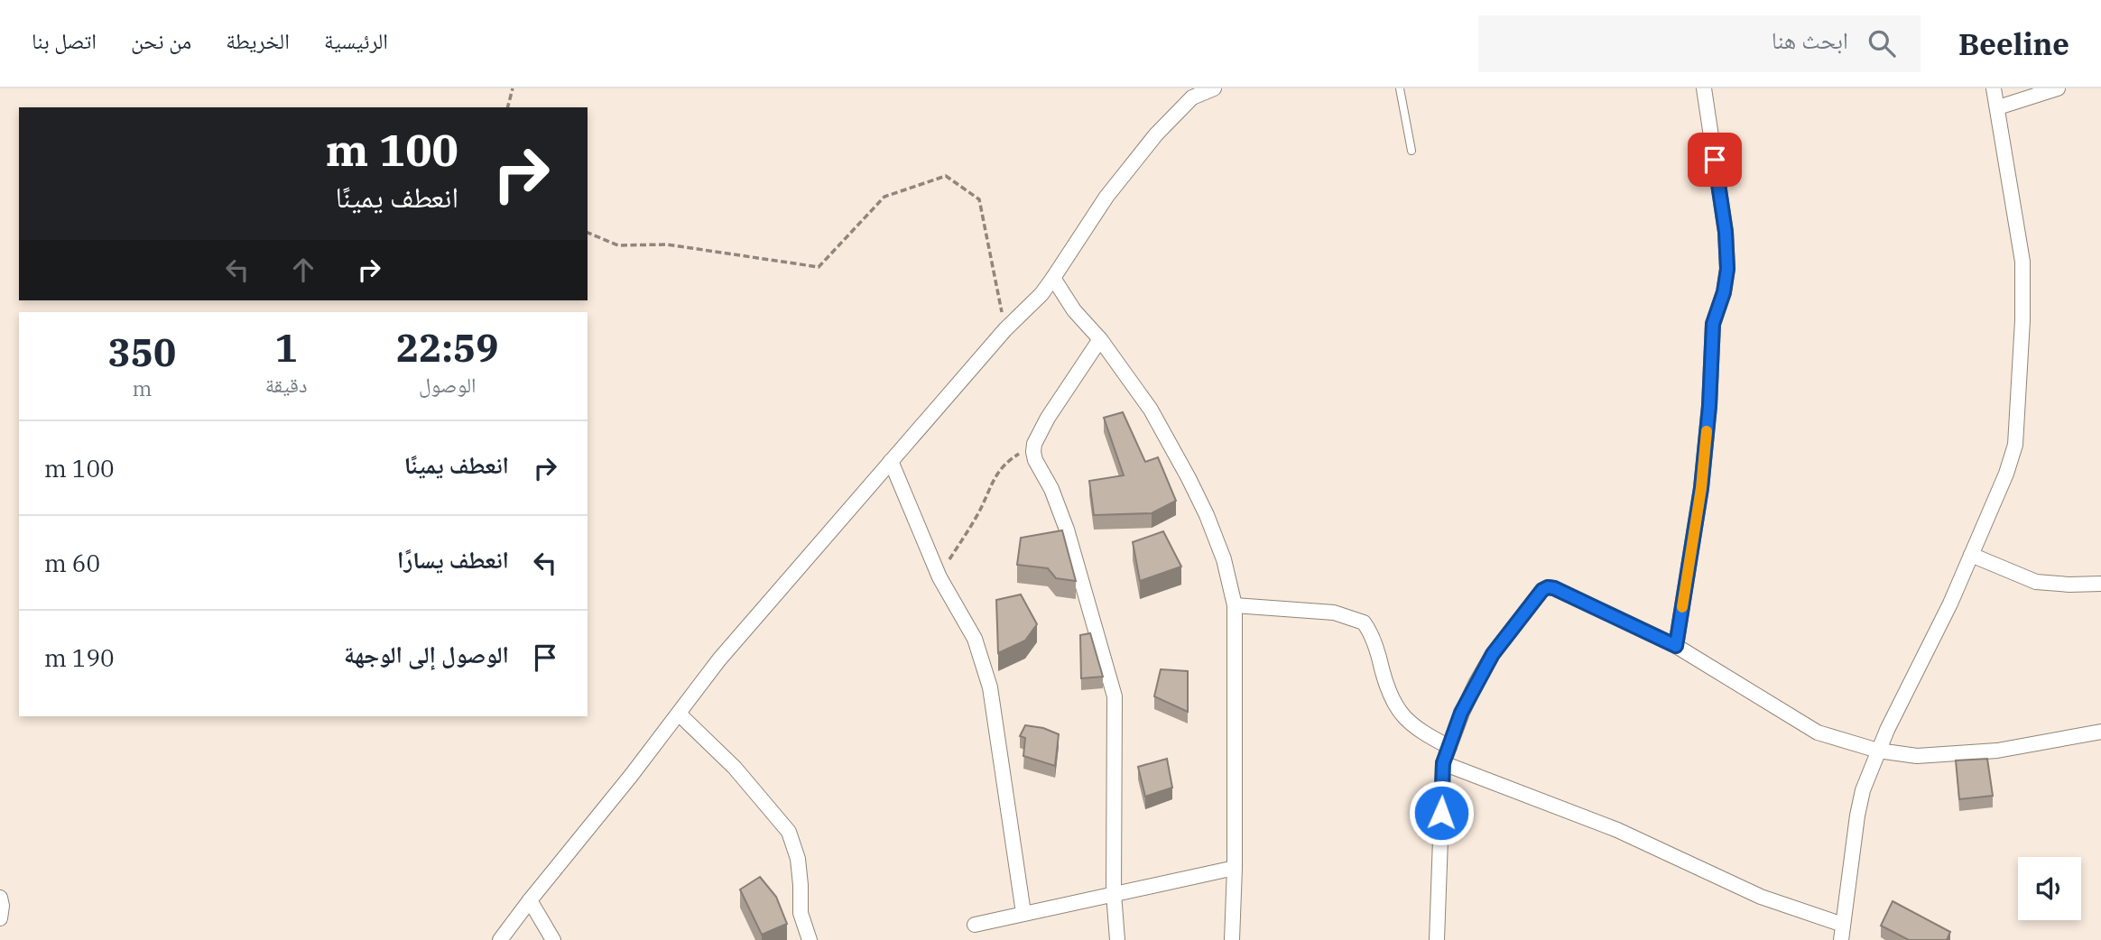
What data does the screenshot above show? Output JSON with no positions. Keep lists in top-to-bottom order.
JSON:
{
  "page": {
    "header": "Beeline",
    "search": "ابحث هنا",
    "nav": [
      "الرئيسية",
      "الخريطة",
      "من نحن",
      "اتصل بنا"
    ],
    "turn": ["100 m", "انعطف يمينًا"],
    "eta": [
      "22:59",
      "الوصول",
      "1",
      "دقيقة",
      "350",
      "m"
    ],
    "list": [
      {
        "name": "انعطف يمينًا",
        "value": "100 m"
      },
      {
        "name": "انعطف يسارًا",
        "value": "60 m"
      },
      {
        "name": "الوصول إلى الوجهة",
        "value": "190 m"
      }
    ]
  }
}
